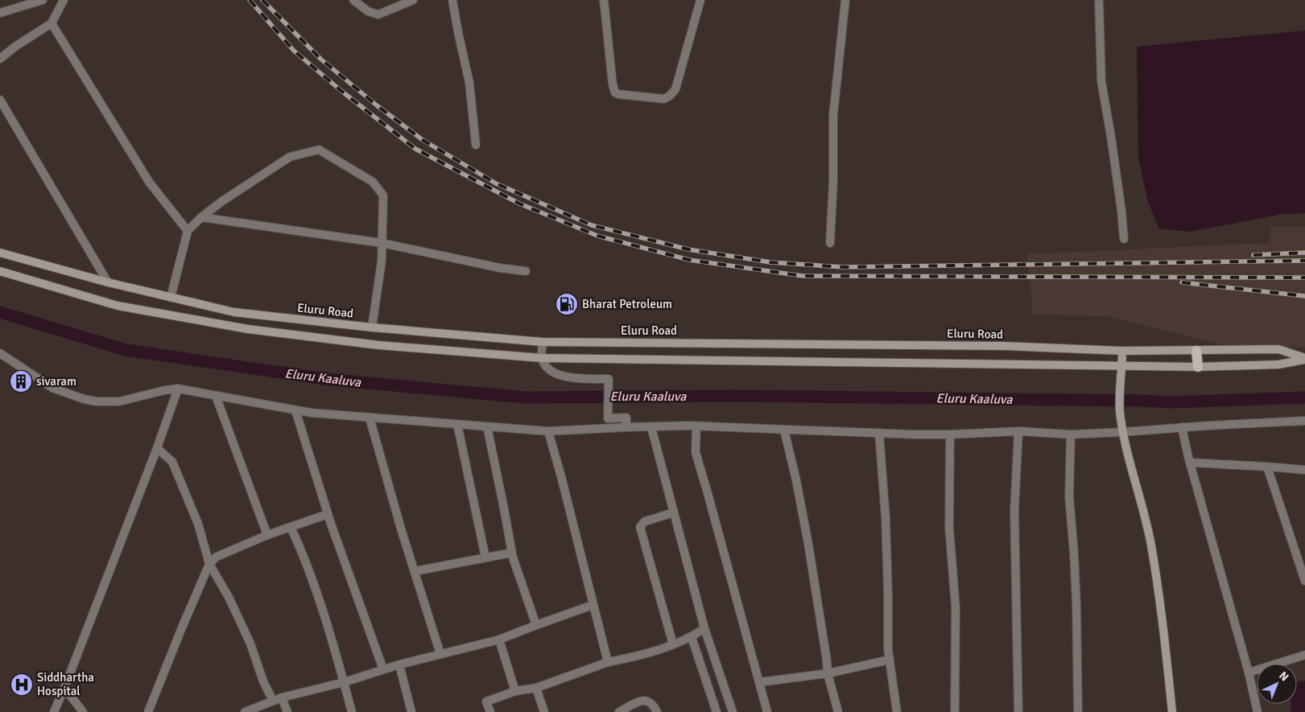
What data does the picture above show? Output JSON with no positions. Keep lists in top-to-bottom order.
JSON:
{
  "streets": {
    "main road": ["Eluru Road"]
  },
  "water": ["Eluru Kaaluva"],
  "places": {
    "fuel station": ["Bharat Petroleum"],
    "building": ["sivaram"],
    "hospital": ["Siddhartha Hospital"]
  },
  "north": "top right"
}
